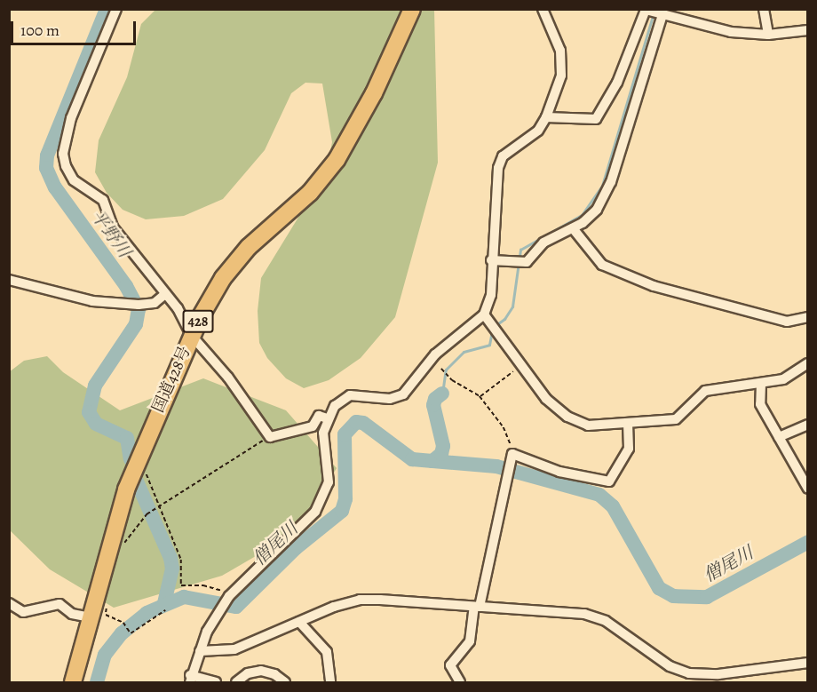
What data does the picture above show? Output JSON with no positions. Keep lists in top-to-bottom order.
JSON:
{
  "streets": {
    "highway": ["428", "国道428号"]
  },
  "water": ["平野川", "僧尾川"],
  "scale_bar": "100 m"
}
